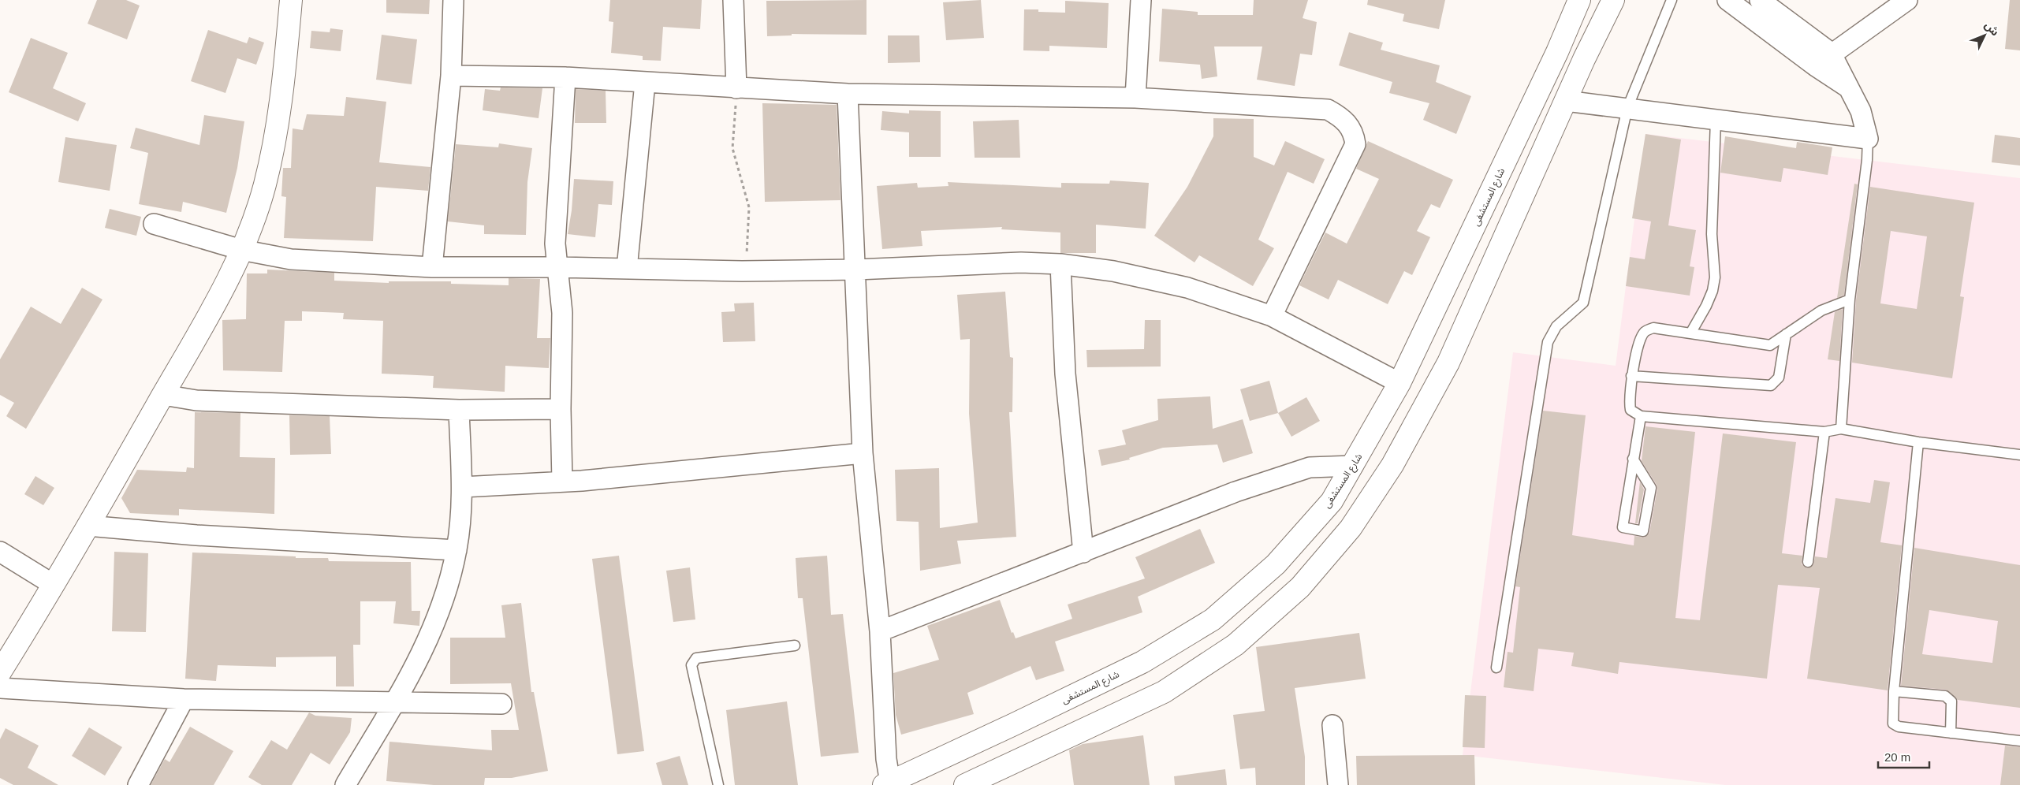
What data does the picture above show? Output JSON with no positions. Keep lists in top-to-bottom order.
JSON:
{
  "streets": {
    "main road": ["شارع المستشفى"]
  },
  "scale_bar": "20 m",
  "north": "top right"
}
